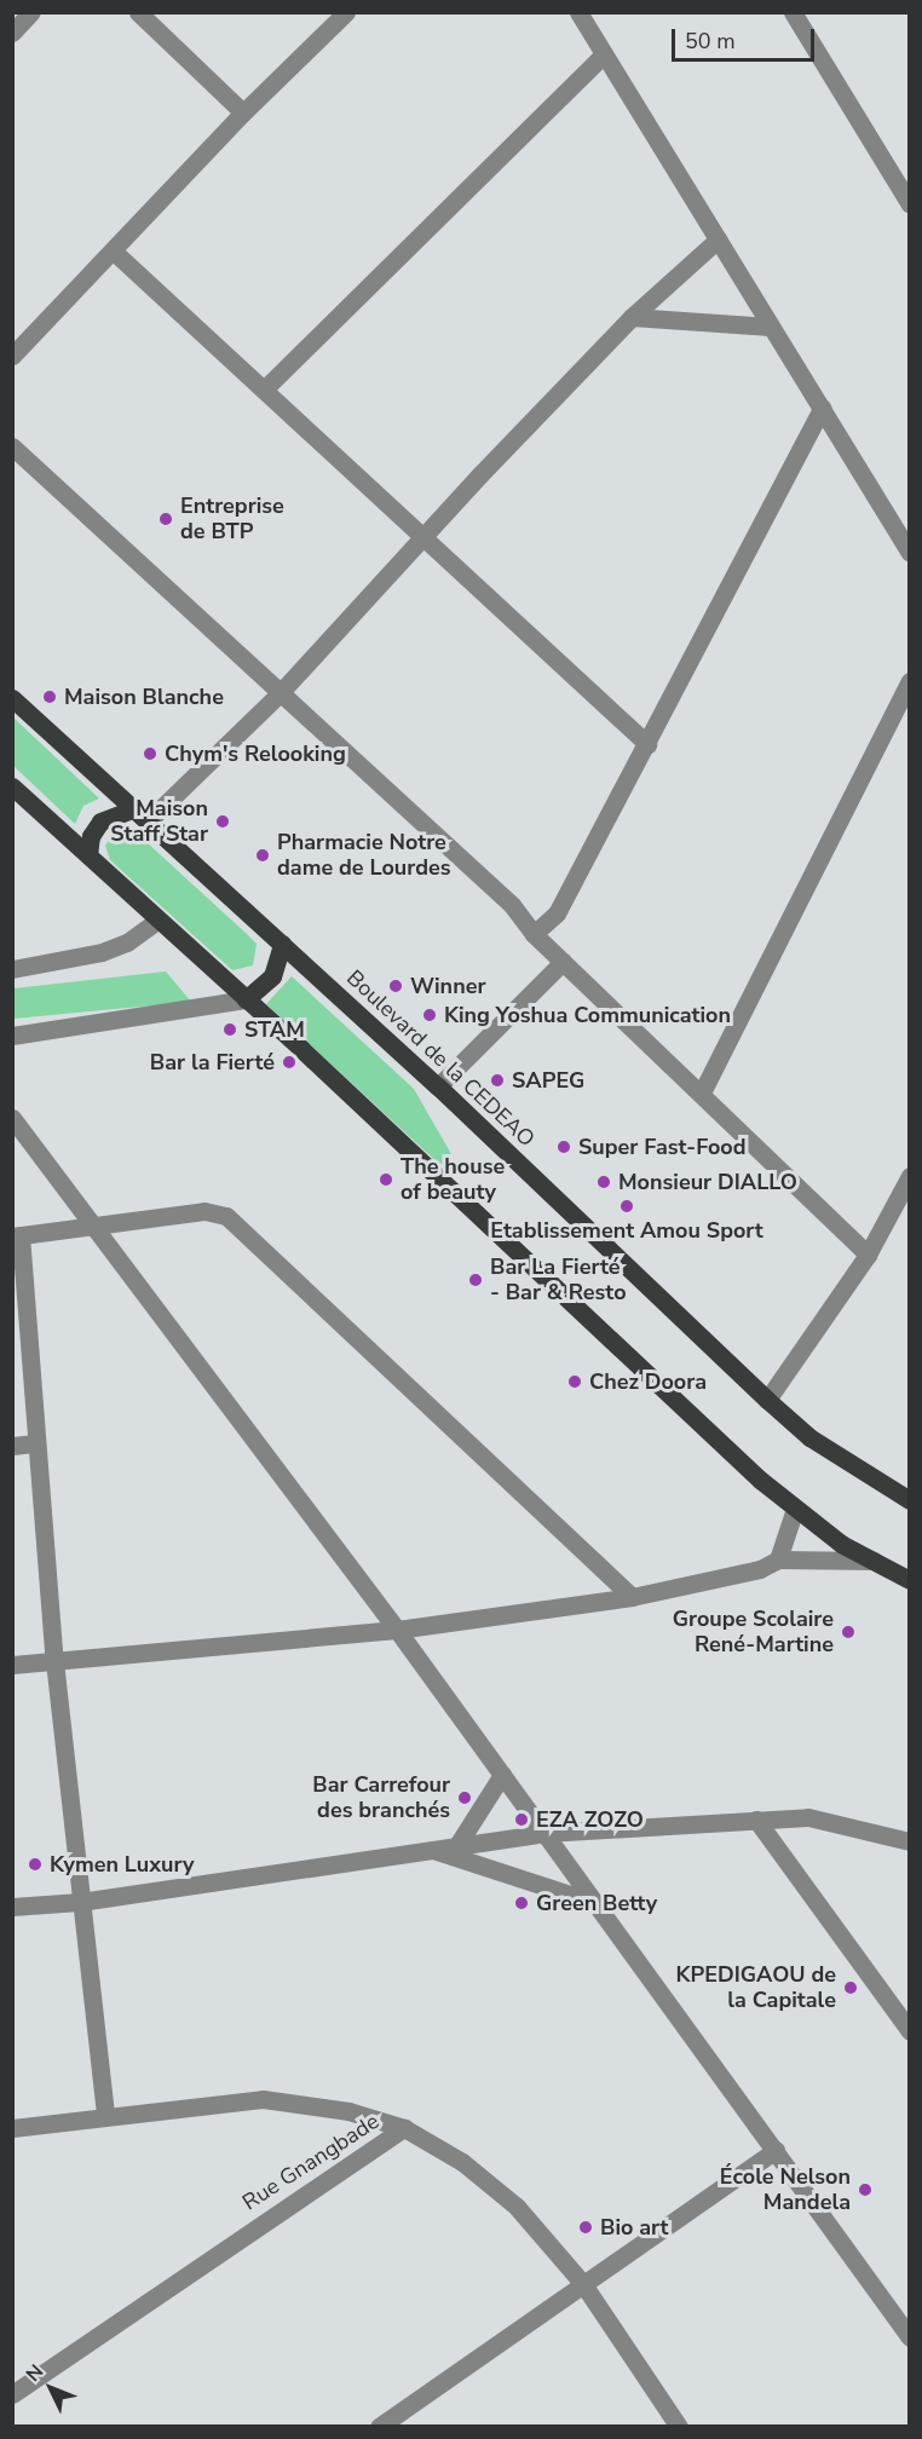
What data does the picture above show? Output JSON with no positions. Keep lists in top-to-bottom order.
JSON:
{
  "streets": {
    "main road": ["Boulevard de la CEDEAO"],
    "street": ["Rue Gnangbade"]
  },
  "places": [
    "Entreprise de BTP",
    "Maison Blanche",
    "Chym's Relooking",
    "Maison Staff Star",
    "Pharmacie Notre dame de Lourdes",
    "Winner",
    "King Yoshua Communication",
    "STAM",
    "Bar la Fierté",
    "SAPEG",
    "Super Fast-Food",
    "The house of beauty",
    "Monsieur DIALLO",
    "Etablissement Amou Sport",
    "Bar La Fierté - Bar & Resto",
    "Chez Doora",
    "Groupe Scolaire René-Martine",
    "Bar Carrefour des branchés",
    "EZA ZOZO",
    "Kymen Luxury",
    "Green Betty",
    "KPEDIGAOU de la Capitale",
    "École Nelson Mandela",
    "Bio art"
  ],
  "scale_bar": "50 m",
  "north": "top left"
}
